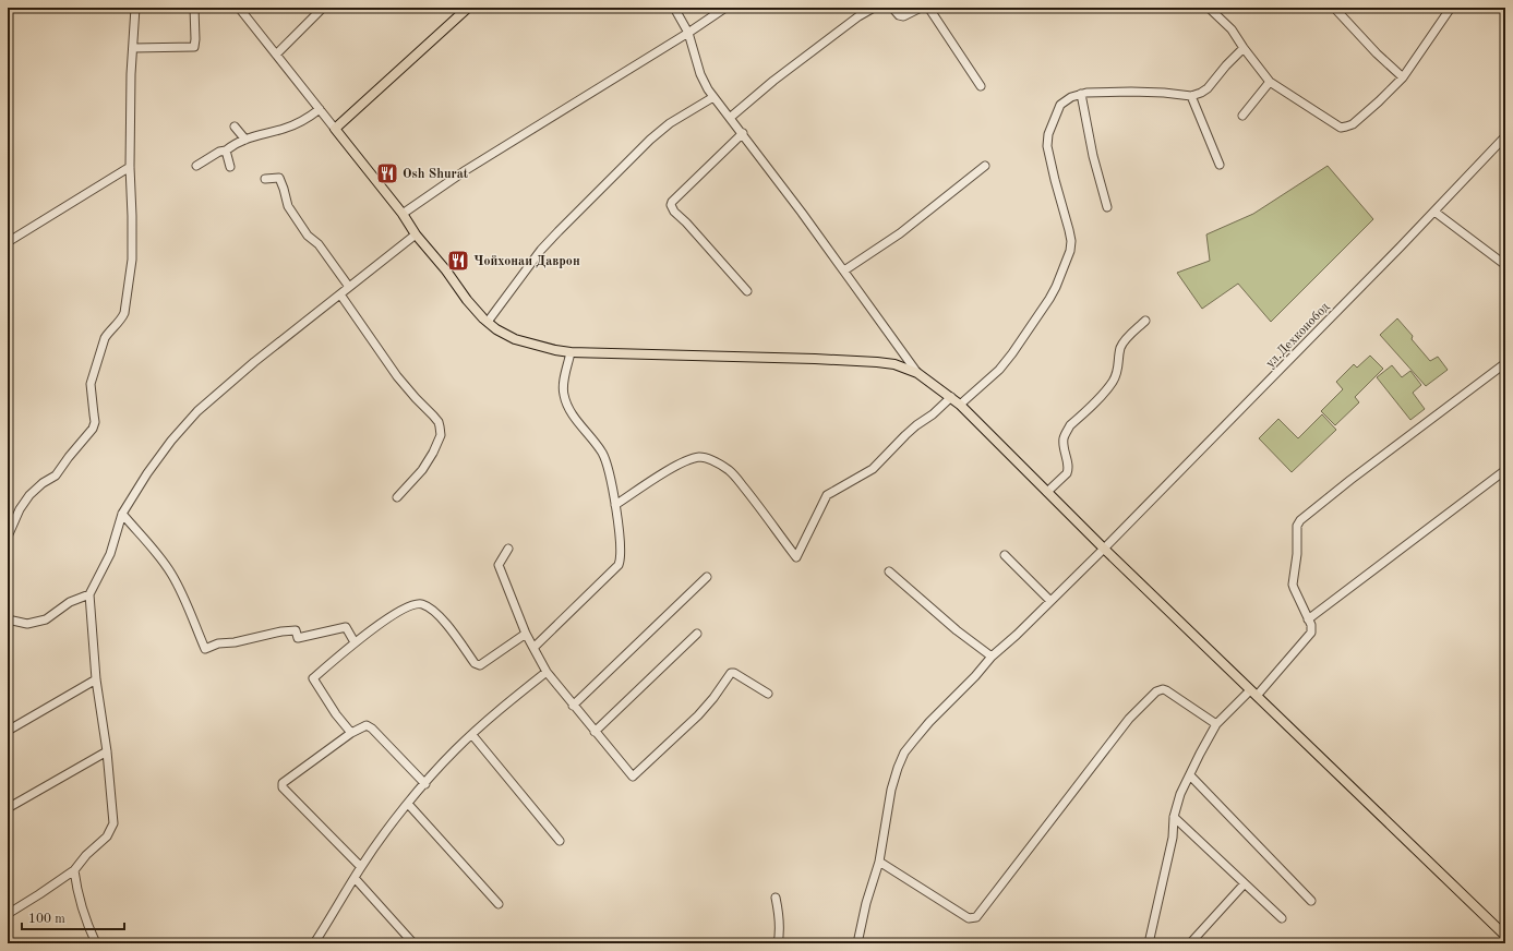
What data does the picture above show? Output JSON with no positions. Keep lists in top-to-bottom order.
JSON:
{
  "streets": {
    "street": ["ул.Дехконобод"]
  },
  "places": {
    "restaurant": ["Osh Shurat", "Чойхонаи Даврон"]
  },
  "scale_bar": "100 m"
}
